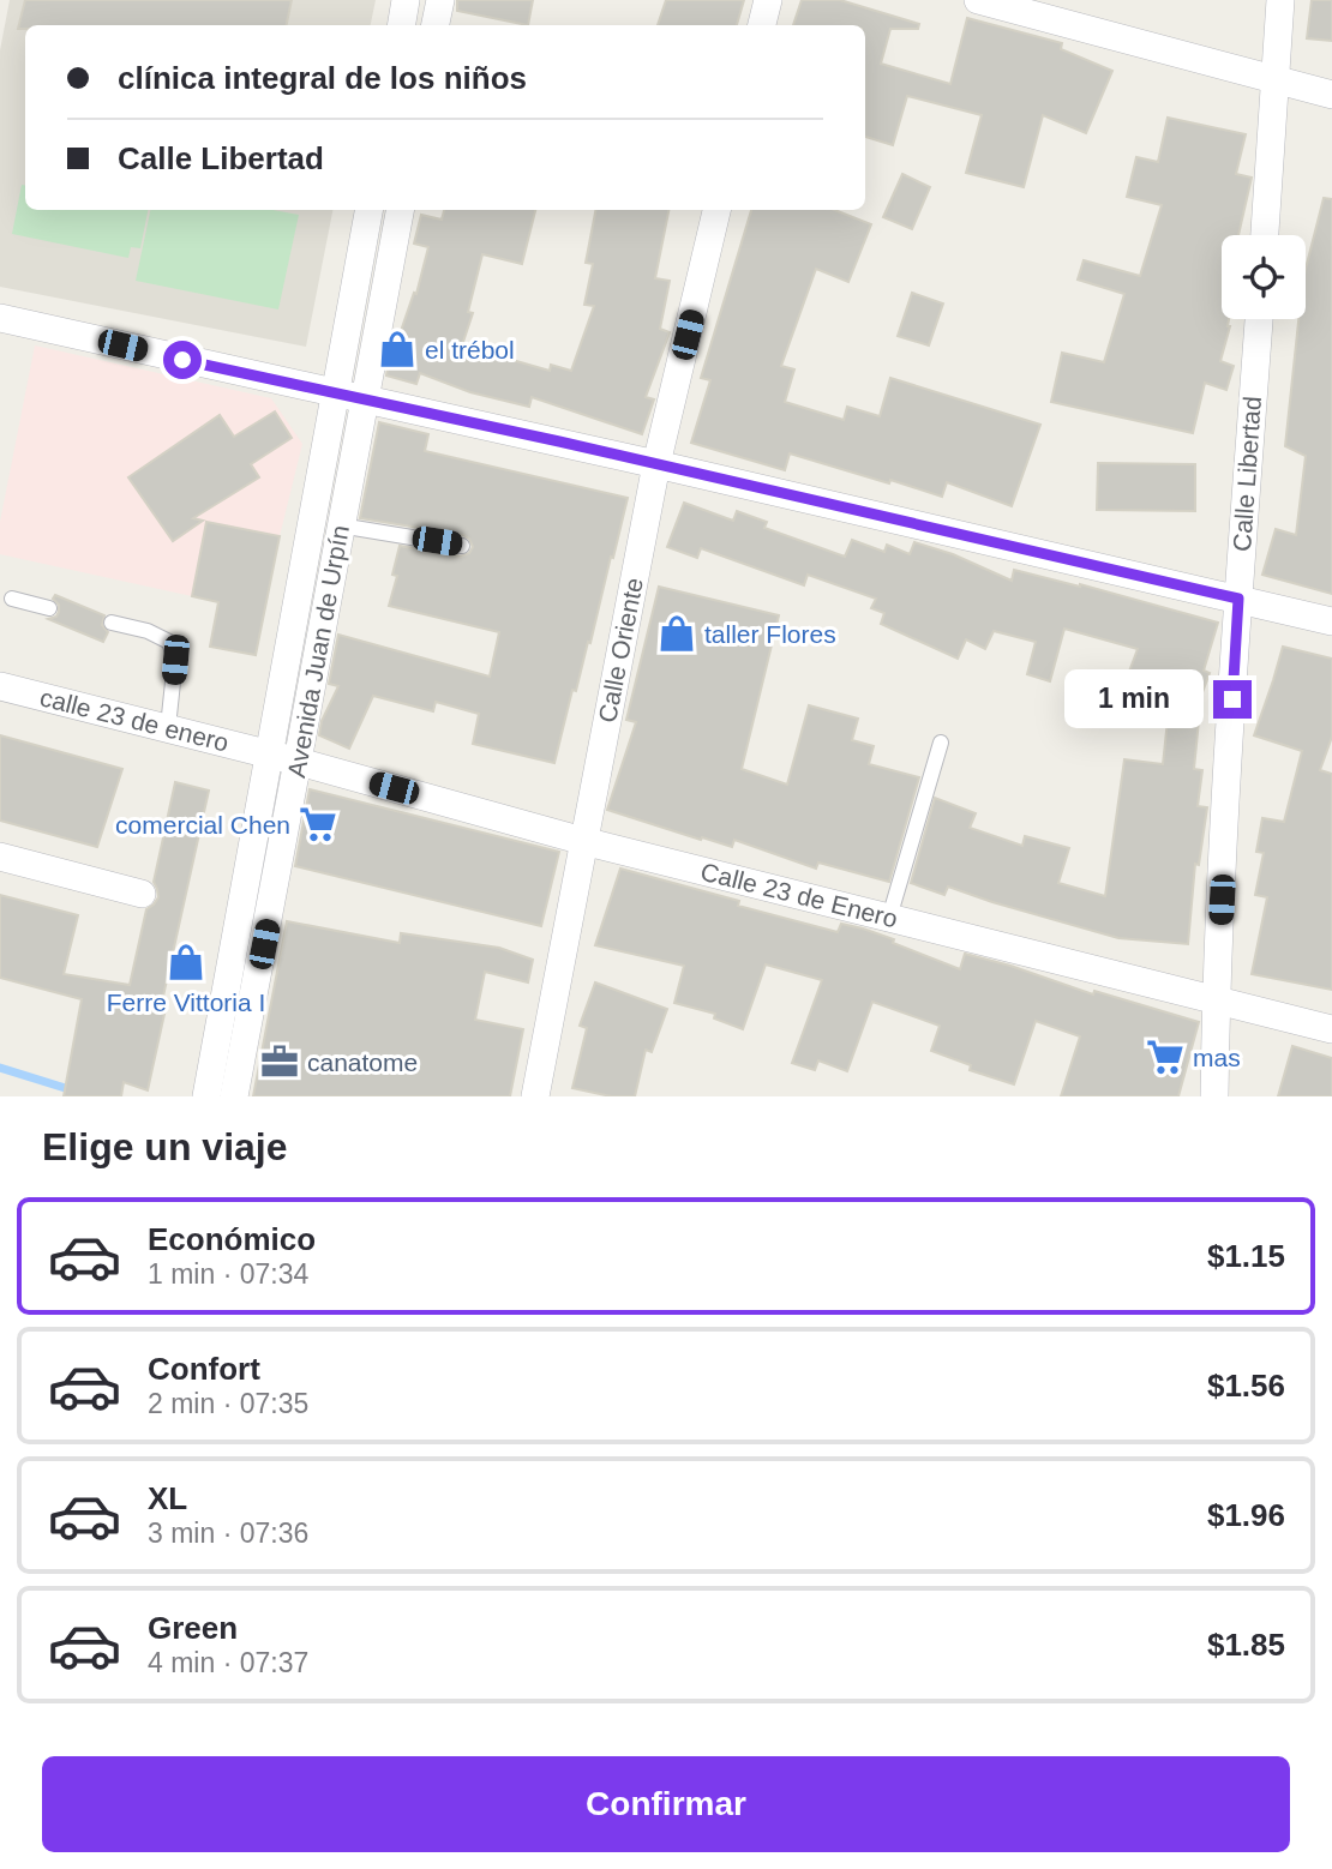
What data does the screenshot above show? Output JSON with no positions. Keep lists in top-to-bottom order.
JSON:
{
  "streets": {
    "street": [
      "Calle Libertad",
      "Calle Oriente",
      "Avenida Juan de Urpín",
      "calle 23 de enero",
      "Calle 23 de Enero"
    ]
  },
  "crossings": [
    ["Calle Libertad", "Calle 23 de Enero"],
    ["Calle Oriente", "Calle 23 de Enero"],
    ["Avenida Juan de Urpín", "calle 23 de enero"],
    ["Avenida Juan de Urpín", "Calle 23 de Enero"],
    ["calle 23 de enero", "Calle 23 de Enero"]
  ],
  "places": {
    "shop": ["el trébol", "taller Flores", "Ferre Vittoria I"],
    "supermarket": ["comercial Chen", "mas"],
    "office": ["canatome"]
  },
  "page": {
    "banner": ["clínica integral de los niños", "Calle Libertad"],
    "bubble": "1 min",
    "heading": "Elige un viaje",
    "list": [
      {
        "name": "Económico",
        "note": "1 min · 07:34",
        "value": "$1.15"
      },
      {
        "name": "Confort",
        "note": "2 min · 07:35",
        "value": "$1.56"
      },
      {
        "name": "XL",
        "note": "3 min · 07:36",
        "value": "$1.96"
      },
      {
        "name": "Green",
        "note": "4 min · 07:37",
        "value": "$1.85"
      }
    ],
    "buttons": "Confirmar"
  }
}
